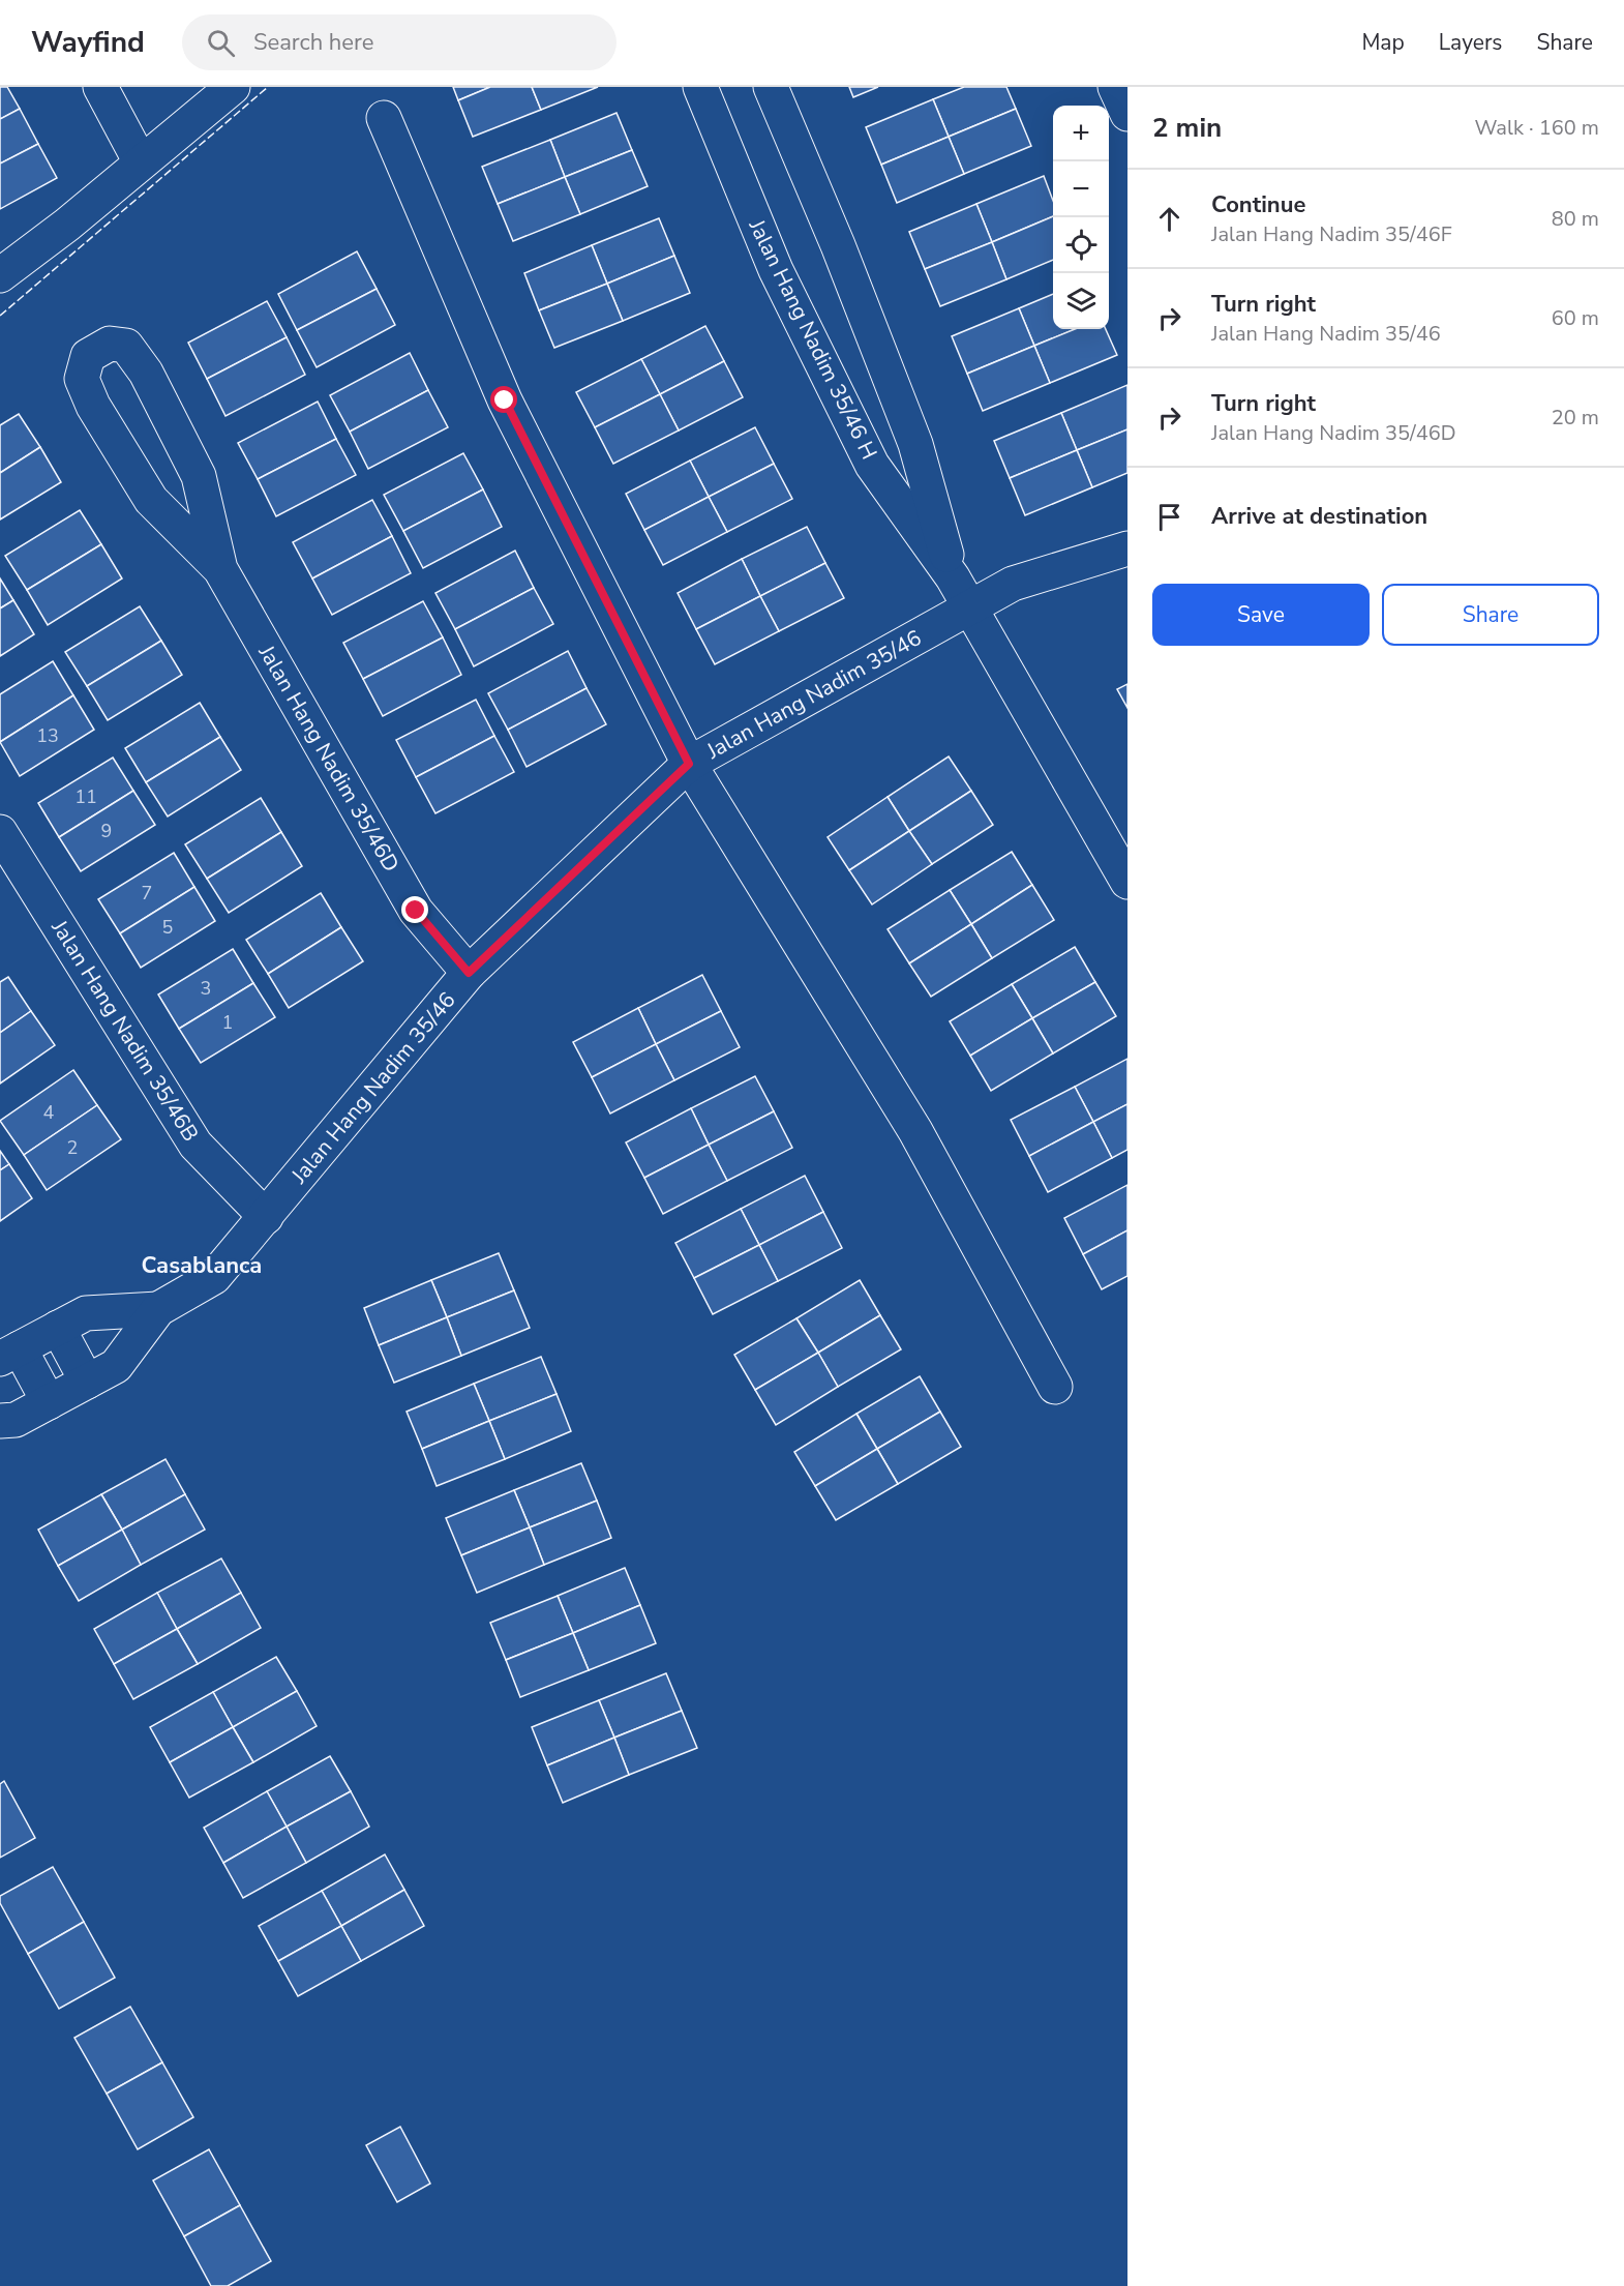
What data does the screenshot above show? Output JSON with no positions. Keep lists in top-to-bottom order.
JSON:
{
  "streets": {
    "street": [
      "Jalan Hang Nadim 35/46 H",
      "Jalan Hang Nadim 35/46",
      "Jalan Hang Nadim 35/46D",
      "Jalan Hang Nadim 35/46B"
    ]
  },
  "crossings": [
    ["Jalan Hang Nadim 35/46 H", "Jalan Hang Nadim 35/46"],
    ["Jalan Hang Nadim 35/46", "Jalan Hang Nadim 35/46D"],
    ["Jalan Hang Nadim 35/46", "Jalan Hang Nadim 35/46B"]
  ],
  "districts": ["Casablanca"],
  "house_numbers": [
    "13",
    "11",
    "9",
    "7",
    "5",
    "3",
    "1",
    "4",
    "2"
  ],
  "page": {
    "header": "Wayfind",
    "search": "Search here",
    "nav": ["Map", "Layers", "Share"],
    "heading": ["2 min", "Walk · 160 m"],
    "map_buttons": ["+", "−"],
    "list": [
      ["Continue", "Jalan Hang Nadim 35/46F", "80 m"],
      ["Turn right", "Jalan Hang Nadim 35/46", "60 m"],
      ["Turn right", "Jalan Hang Nadim 35/46D", "20 m"],
      "Arrive at destination"
    ],
    "buttons": ["Save", "Share"]
  }
}
